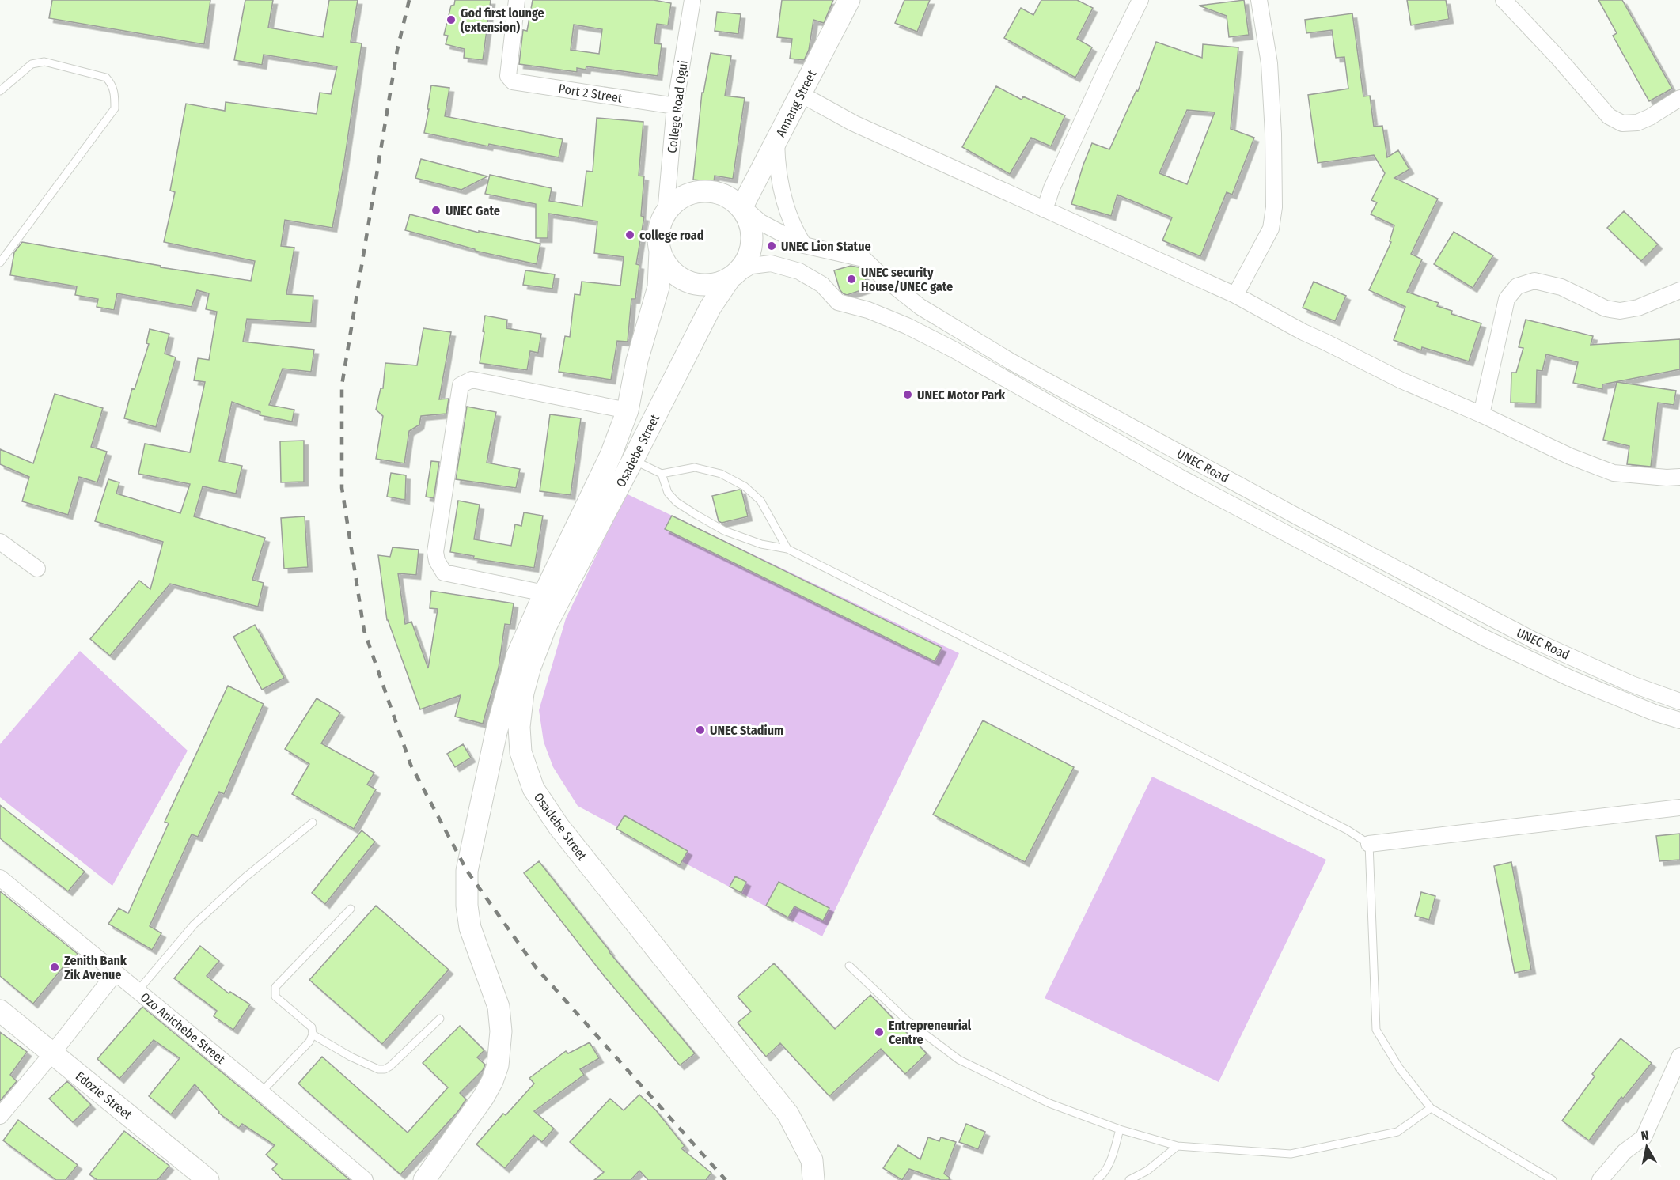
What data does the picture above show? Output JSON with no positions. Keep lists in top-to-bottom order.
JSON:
{
  "streets": {
    "main road": ["Annang Street", "Osadebe Street", "Edozie Street"],
    "street": [
      "Port 2 Street",
      "College Road Ogui",
      "UNEC Road",
      "Ozo Anichebe Street"
    ]
  },
  "crossings": [
    ["Port 2 Street", "College Road Ogui"],
    ["Annang Street", "College Road Ogui"],
    ["Annang Street", "Osadebe Street"],
    ["Annang Street", "UNEC Road"],
    ["College Road Ogui", "Osadebe Street"],
    ["College Road Ogui", "UNEC Road"],
    ["Osadebe Street", "UNEC Road"]
  ],
  "places": [
    "God first lounge (extension)",
    "UNEC Gate",
    "college road",
    "UNEC Lion Statue",
    "UNEC security House/UNEC gate",
    "UNEC Motor Park",
    "UNEC Stadium",
    "Zenith Bank Zik Avenue",
    "Entrepreneurial Centre"
  ],
  "north": "top"
}
